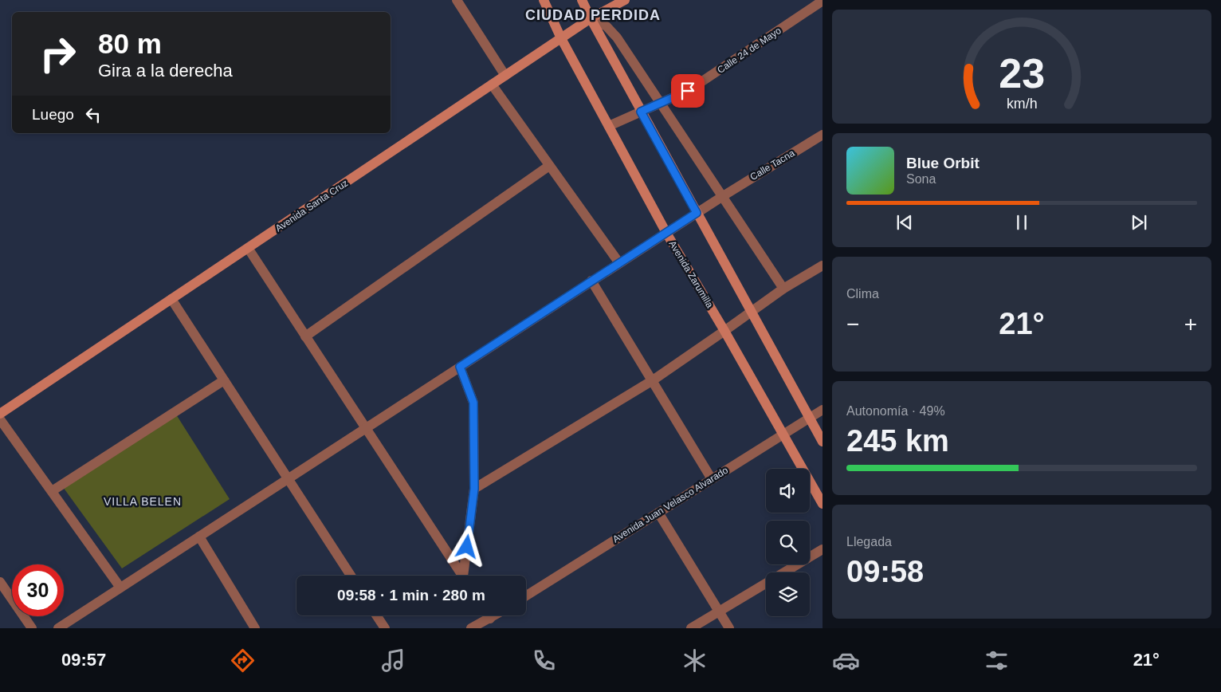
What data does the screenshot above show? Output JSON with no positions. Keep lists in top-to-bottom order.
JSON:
{
  "streets": {
    "street": [
      "Calle 24 de Mayo",
      "Calle Tacna",
      "Avenida Santa Cruz",
      "Avenida Zarumilla",
      "Avenida Juan Velasco Alvarado"
    ]
  },
  "crossings": [
    ["Calle 24 de Mayo", "Avenida Zarumilla"],
    ["Calle Tacna", "Avenida Zarumilla"],
    ["Avenida Santa Cruz", "Avenida Zarumilla"],
    ["Avenida Zarumilla", "Avenida Juan Velasco Alvarado"]
  ],
  "districts": ["CIUDAD PERDIDA", "VILLA BELEN"],
  "page": {
    "turn": ["80 m", "Gira a la derecha"],
    "then": "Luego",
    "song": ["Blue Orbit", "Sona"],
    "tile": [
      "Clima",
      ["Autonomía · 49%", "245 km"],
      ["Llegada", "09:58"]
    ],
    "heat": ["−", "21°", "+"],
    "limit": "30",
    "trip": "09:58 · 1 min · 280 m",
    "tabs": ["09:57", "21°"],
    "gauge": ["23", "km/h"]
  }
}
